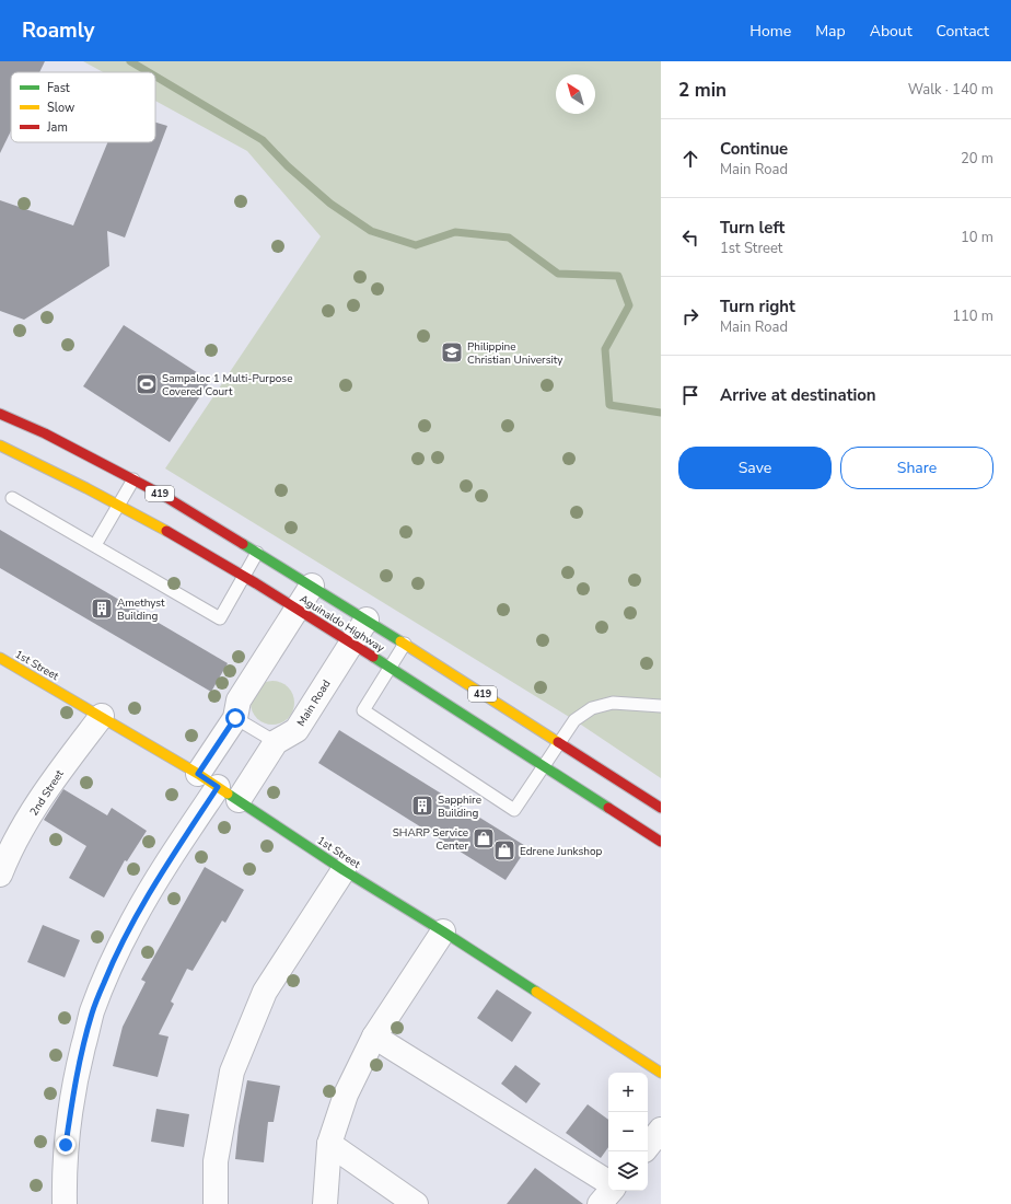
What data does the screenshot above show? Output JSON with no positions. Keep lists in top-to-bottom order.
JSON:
{
  "streets": {
    "main road": ["419", "Aguinaldo Highway", "1st Street"],
    "street": ["Main Road", "2nd Street"]
  },
  "crossings": [
    ["Aguinaldo Highway", "Main Road"],
    ["1st Street", "Main Road"],
    ["1st Street", "2nd Street"]
  ],
  "places": {
    "school or university": ["Philippine Christian University"],
    "sports": ["Sampaloc 1 Multi-Purpose Covered Court"],
    "building": ["Amethyst Building", "Sapphire Building"],
    "shop": ["SHARP Service Center", "Edrene Junkshop"]
  },
  "legend": ["Fast", "Slow", "Jam"],
  "north": "top left",
  "page": {
    "header": "Roamly",
    "nav": [
      "Home",
      "Map",
      "About",
      "Contact"
    ],
    "heading": ["2 min", "Walk · 140 m"],
    "list": [
      ["Continue", "Main Road", "20 m"],
      ["Turn left", "1st Street", "10 m"],
      ["Turn right", "Main Road", "110 m"],
      "Arrive at destination"
    ],
    "buttons": ["Save", "Share"],
    "map_buttons": ["+", "−"]
  }
}
